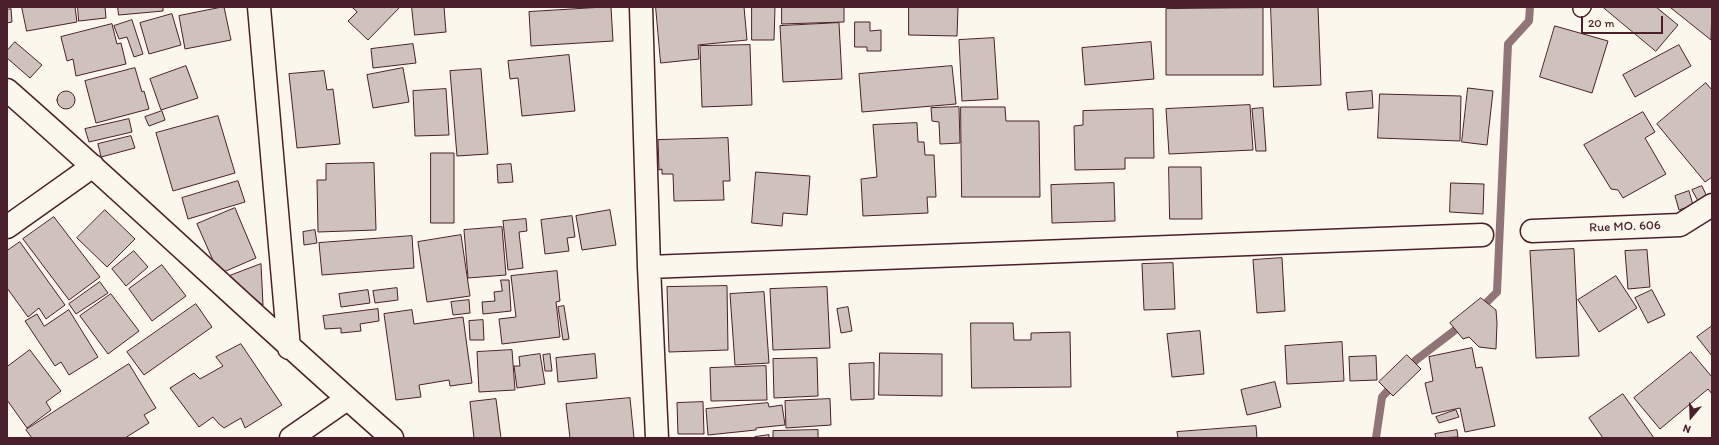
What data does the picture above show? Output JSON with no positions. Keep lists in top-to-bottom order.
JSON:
{
  "streets": {
    "street": ["Rue MO. 606"]
  },
  "scale_bar": "20 m",
  "north": "bottom"
}
